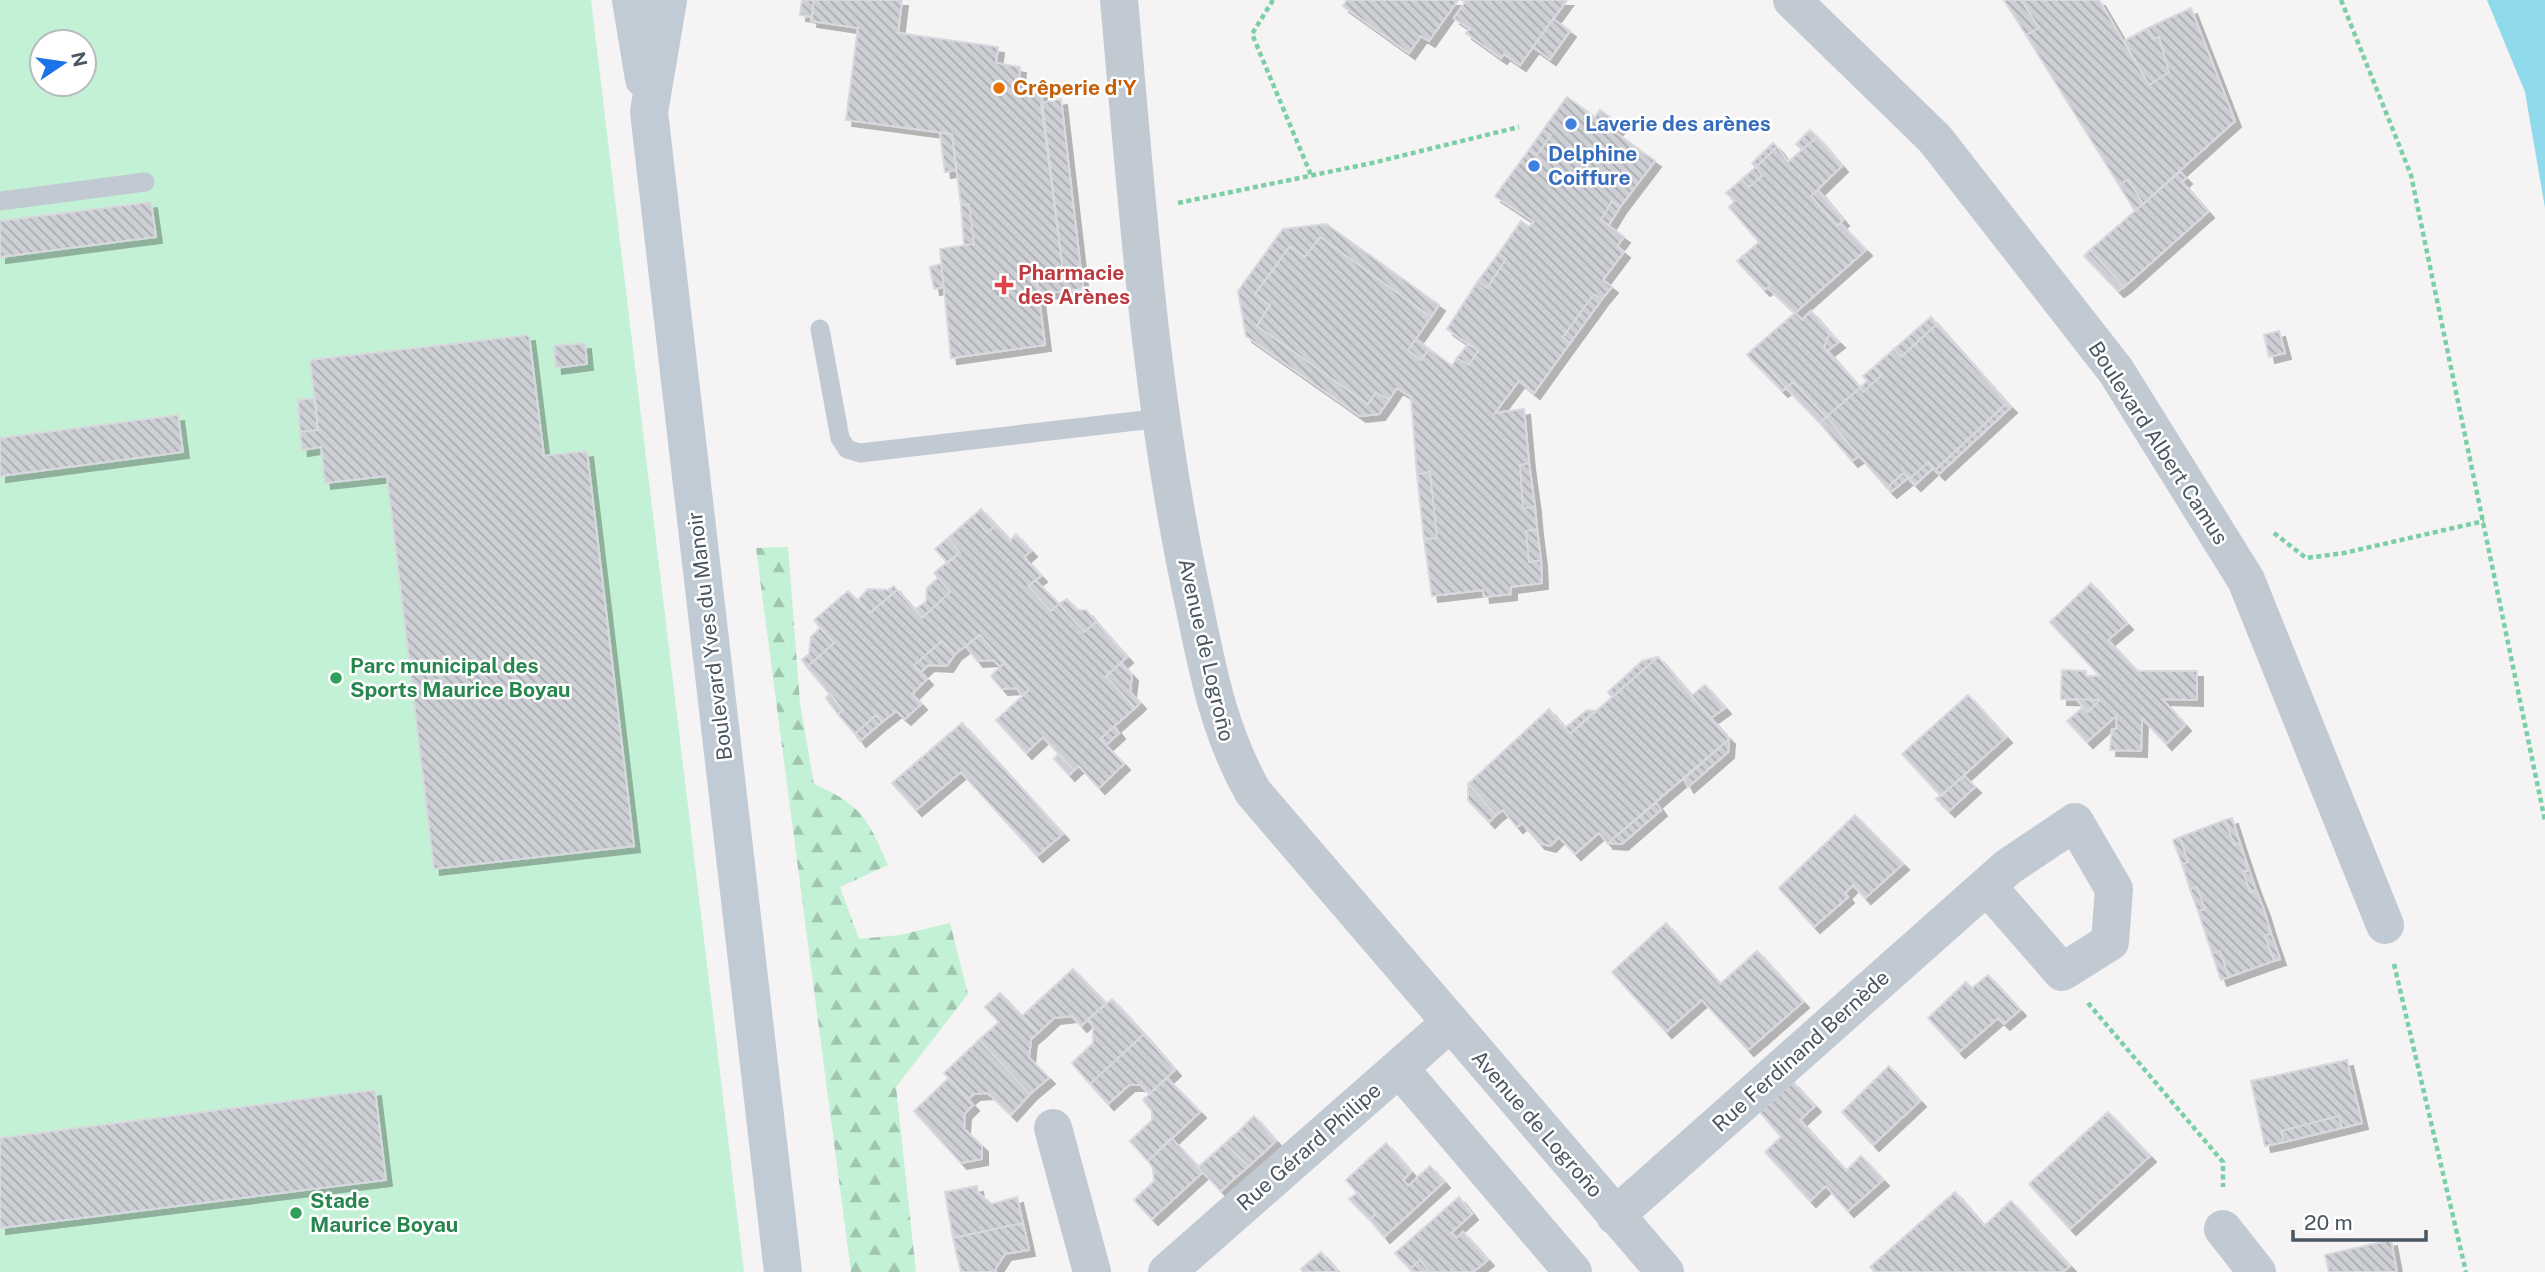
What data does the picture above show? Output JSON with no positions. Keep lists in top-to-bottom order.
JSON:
{
  "streets": {
    "main road": ["Boulevard Yves du Manoir"],
    "street": [
      "Boulevard Albert Camus",
      "Avenue de Logroño",
      "Rue Ferdinand Bernède",
      "Rue Gérard Philipe"
    ]
  },
  "crossings": [
    ["Avenue de Logroño", "Rue Ferdinand Bernède"],
    ["Avenue de Logroño", "Rue Gérard Philipe"]
  ],
  "places": {
    "other": [
      "Crêperie d'Y",
      "Laverie des arènes",
      "Delphine Coiffure",
      "Parc municipal des Sports Maurice Boyau",
      "Stade Maurice Boyau"
    ],
    "health": ["Pharmacie des Arènes"]
  },
  "scale_bar": "20 m",
  "north": "right"
}
